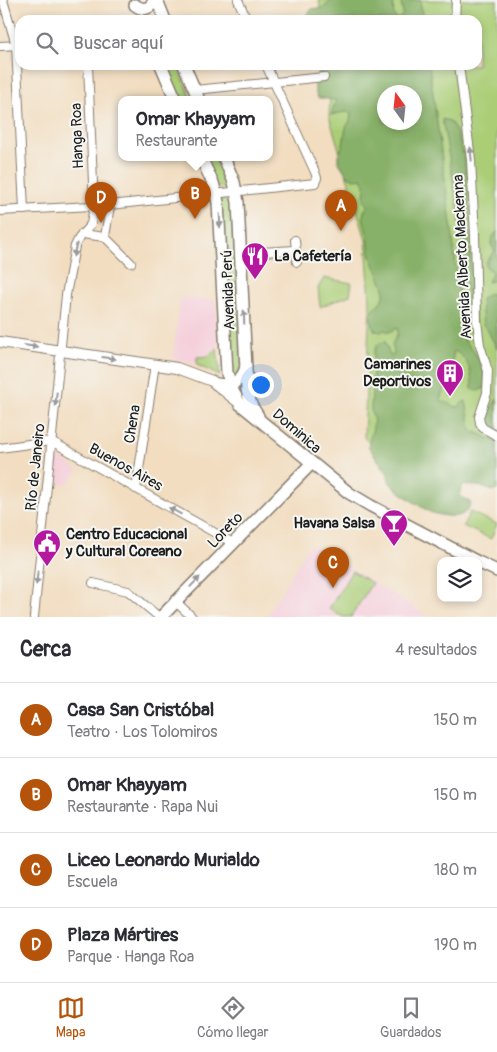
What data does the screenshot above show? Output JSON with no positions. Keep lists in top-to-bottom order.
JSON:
{
  "streets": {
    "main road": ["Avenida Perú", "Dominica", "Loreto"],
    "street": [
      "Hanga Roa",
      "Avenida Alberto Mackenna",
      "Chena",
      "Río de Janeiro",
      "Buenos Aires"
    ]
  },
  "crossings": [
    ["Hanga Roa", "Río de Janeiro"],
    ["Avenida Perú", "Dominica"],
    ["Chena", "Dominica"],
    ["Chena", "Buenos Aires"],
    ["Dominica", "Río de Janeiro"],
    ["Dominica", "Loreto"],
    ["Río de Janeiro", "Buenos Aires"],
    ["Buenos Aires", "Loreto"]
  ],
  "one_way": [
    "Avenida Alberto Mackenna",
    "Río de Janeiro",
    "Buenos Aires",
    "Loreto"
  ],
  "places": {
    "restaurant": ["La Cafetería"],
    "building": ["Camarines Deportivos"],
    "bar": ["Havana Salsa"],
    "public building": ["Centro Educacional y Cultural Coreano"]
  },
  "north": "top",
  "page": {
    "search": "Buscar aquí",
    "popup": ["Omar Khayyam", "Restaurante"],
    "pins": [
      "B",
      "D",
      "A",
      "C"
    ],
    "heading": ["Cerca", "4 resultados"],
    "list": [
      {
        "mark": "A",
        "name": "Casa San Cristóbal",
        "note": "Teatro · Los Tolomiros",
        "value": "150 m"
      },
      {
        "mark": "B",
        "name": "Omar Khayyam",
        "note": "Restaurante · Rapa Nui",
        "value": "150 m"
      },
      {
        "mark": "C",
        "name": "Liceo Leonardo Murialdo",
        "note": "Escuela",
        "value": "180 m"
      },
      {
        "mark": "D",
        "name": "Plaza Mártires",
        "note": "Parque · Hanga Roa",
        "value": "190 m"
      }
    ],
    "nav": ["Mapa", "Cómo llegar", "Guardados"]
  }
}
